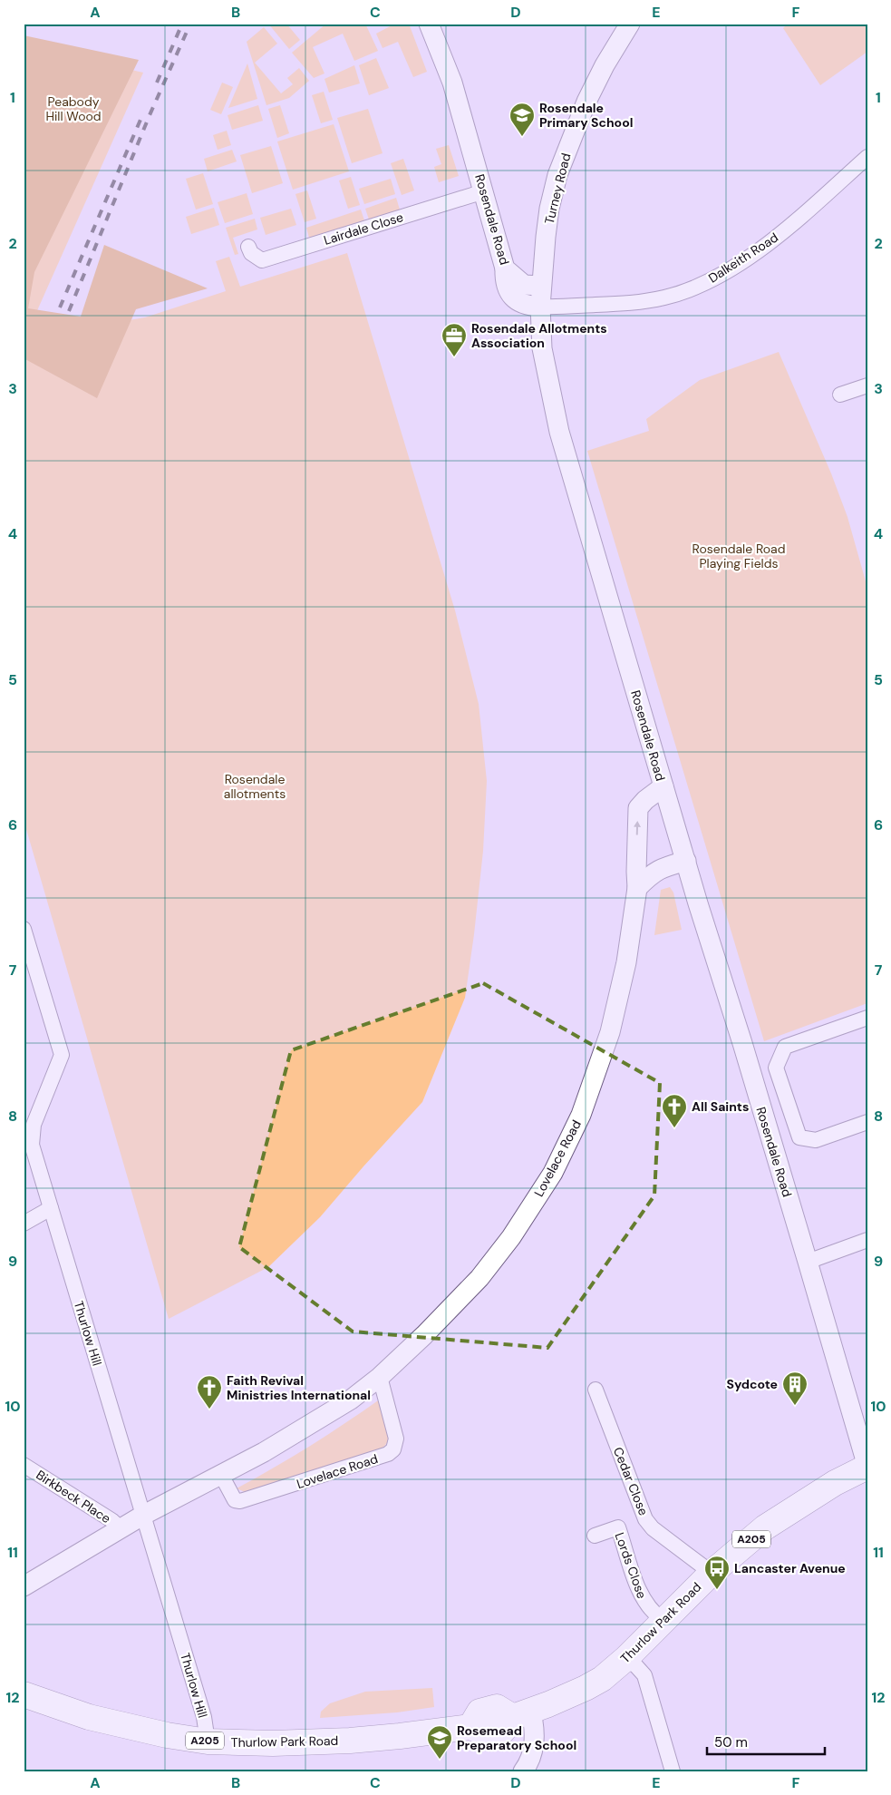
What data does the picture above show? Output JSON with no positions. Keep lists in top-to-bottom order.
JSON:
{
  "streets": {
    "highway": ["A205", "Thurlow Park Road"],
    "street": [
      "Turney Road",
      "Rosendale Road",
      "Lairdale Close",
      "Dalkeith Road",
      "Lovelace Road",
      "Thurlow Hill",
      "Cedar Close",
      "Birkbeck Place",
      "Lords Close"
    ]
  },
  "crossings": [
    ["Turney Road", "Rosendale Road"],
    ["Rosendale Road", "Lairdale Close"],
    ["Rosendale Road", "Dalkeith Road"],
    ["Rosendale Road", "Lovelace Road"],
    ["Rosendale Road", "Thurlow Park Road"],
    ["Lovelace Road", "Thurlow Hill"],
    ["Lovelace Road", "Birkbeck Place"],
    ["Thurlow Hill", "Thurlow Park Road"],
    ["Cedar Close", "Thurlow Park Road"],
    ["Lords Close", "Thurlow Park Road"]
  ],
  "parks": ["Peabody Hill Wood", "Rosendale Road Playing Fields", "Rosendale allotments"],
  "places": {
    "school or university": ["Rosendale Primary School", "Rosemead Preparatory School"],
    "office": ["Rosendale Allotments Association"],
    "church": ["All Saints", "Faith Revival Ministries International"],
    "building": ["Sydcote"],
    "bus stop": ["Lancaster Avenue"]
  },
  "scale_bar": "50 m",
  "grid": {
    "columns": [
      "A",
      "B",
      "C",
      "D",
      "E",
      "F"
    ],
    "rows": [
      "1",
      "2",
      "3",
      "4",
      "5",
      "6",
      "7",
      "8",
      "9",
      "10",
      "11",
      "12"
    ]
  }
}
